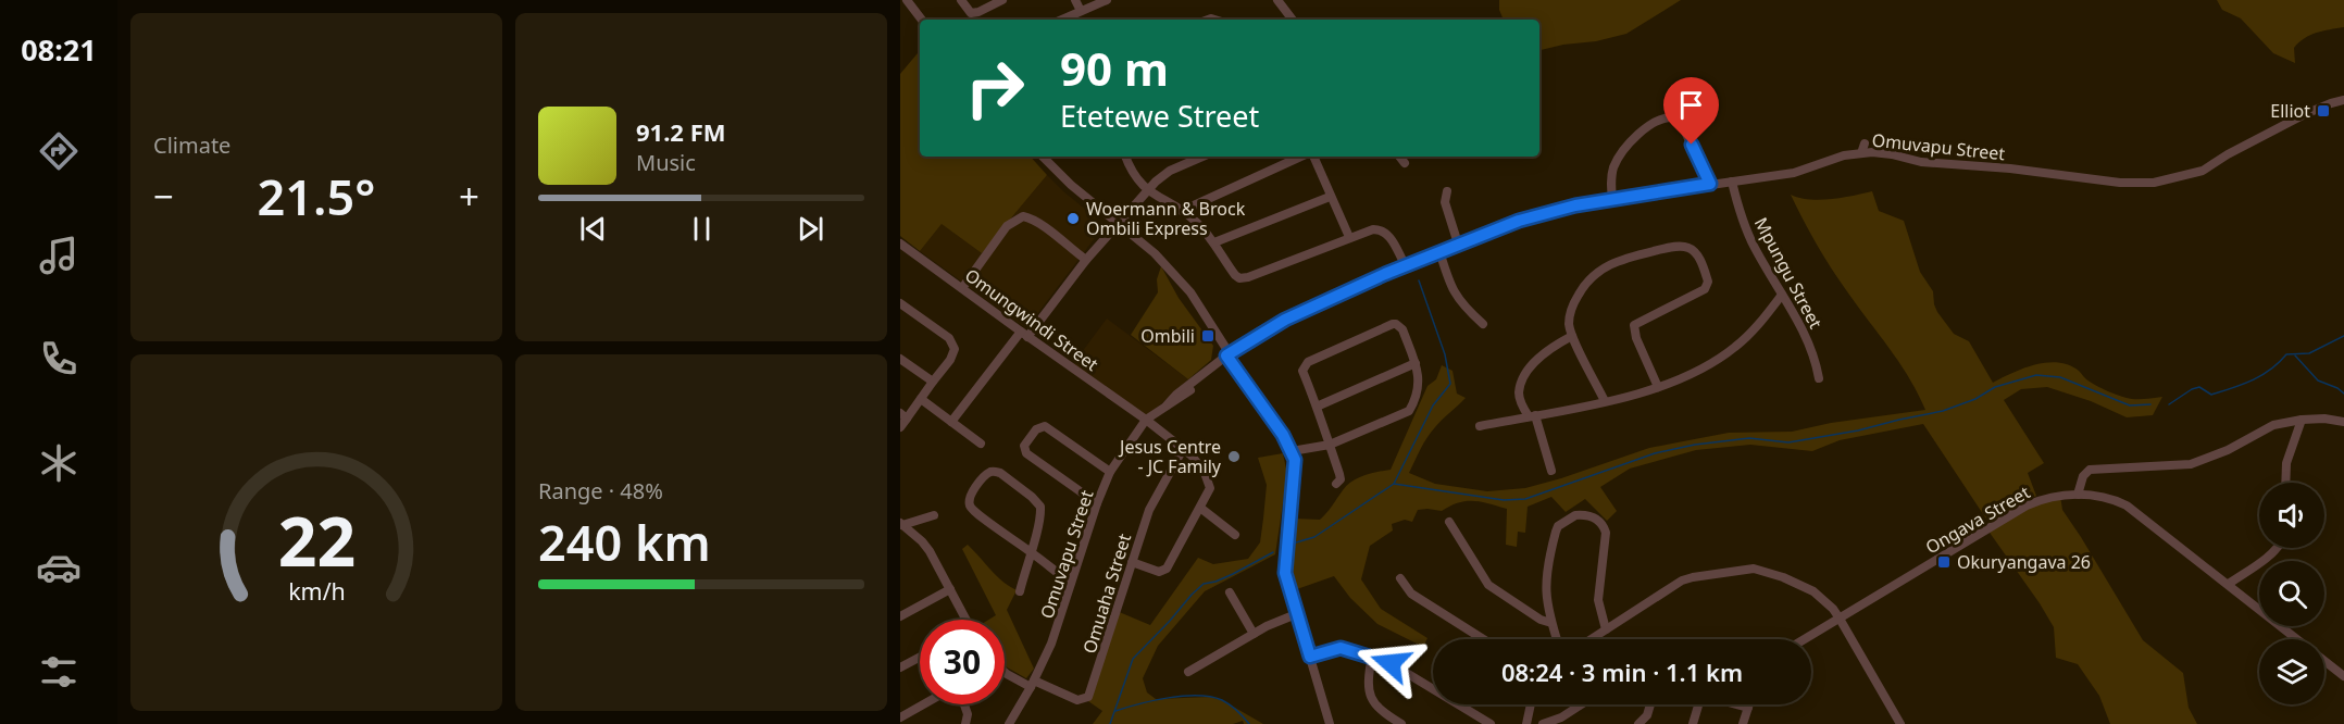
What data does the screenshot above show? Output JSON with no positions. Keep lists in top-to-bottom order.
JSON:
{
  "streets": {
    "street": [
      "Omuvapu Street",
      "Mpungu Street",
      "Omungwindi Street",
      "Ongava Street",
      "Omuaha Street"
    ]
  },
  "crossings": [
    ["Omuvapu Street", "Mpungu Street"],
    ["Omuvapu Street", "Omungwindi Street"],
    ["Omuvapu Street", "Omuaha Street"],
    ["Omungwindi Street", "Omuaha Street"]
  ],
  "places": {
    "transit": ["Elliot", "Ombili", "Okuryangava 26"],
    "other": ["Woermann & Brock Ombili Express", "Jesus Centre - JC Family"]
  },
  "page": {
    "tabs": "08:21",
    "tile": [
      "Climate",
      ["Range · 48%", "240 km"]
    ],
    "turn": ["90 m", "Etetewe Street"],
    "song": ["91.2 FM", "Music"],
    "heat": ["−", "21.5°", "+"],
    "limit": "30",
    "trip": "08:24 · 3 min · 1.1 km",
    "gauge": ["22", "km/h"]
  }
}
